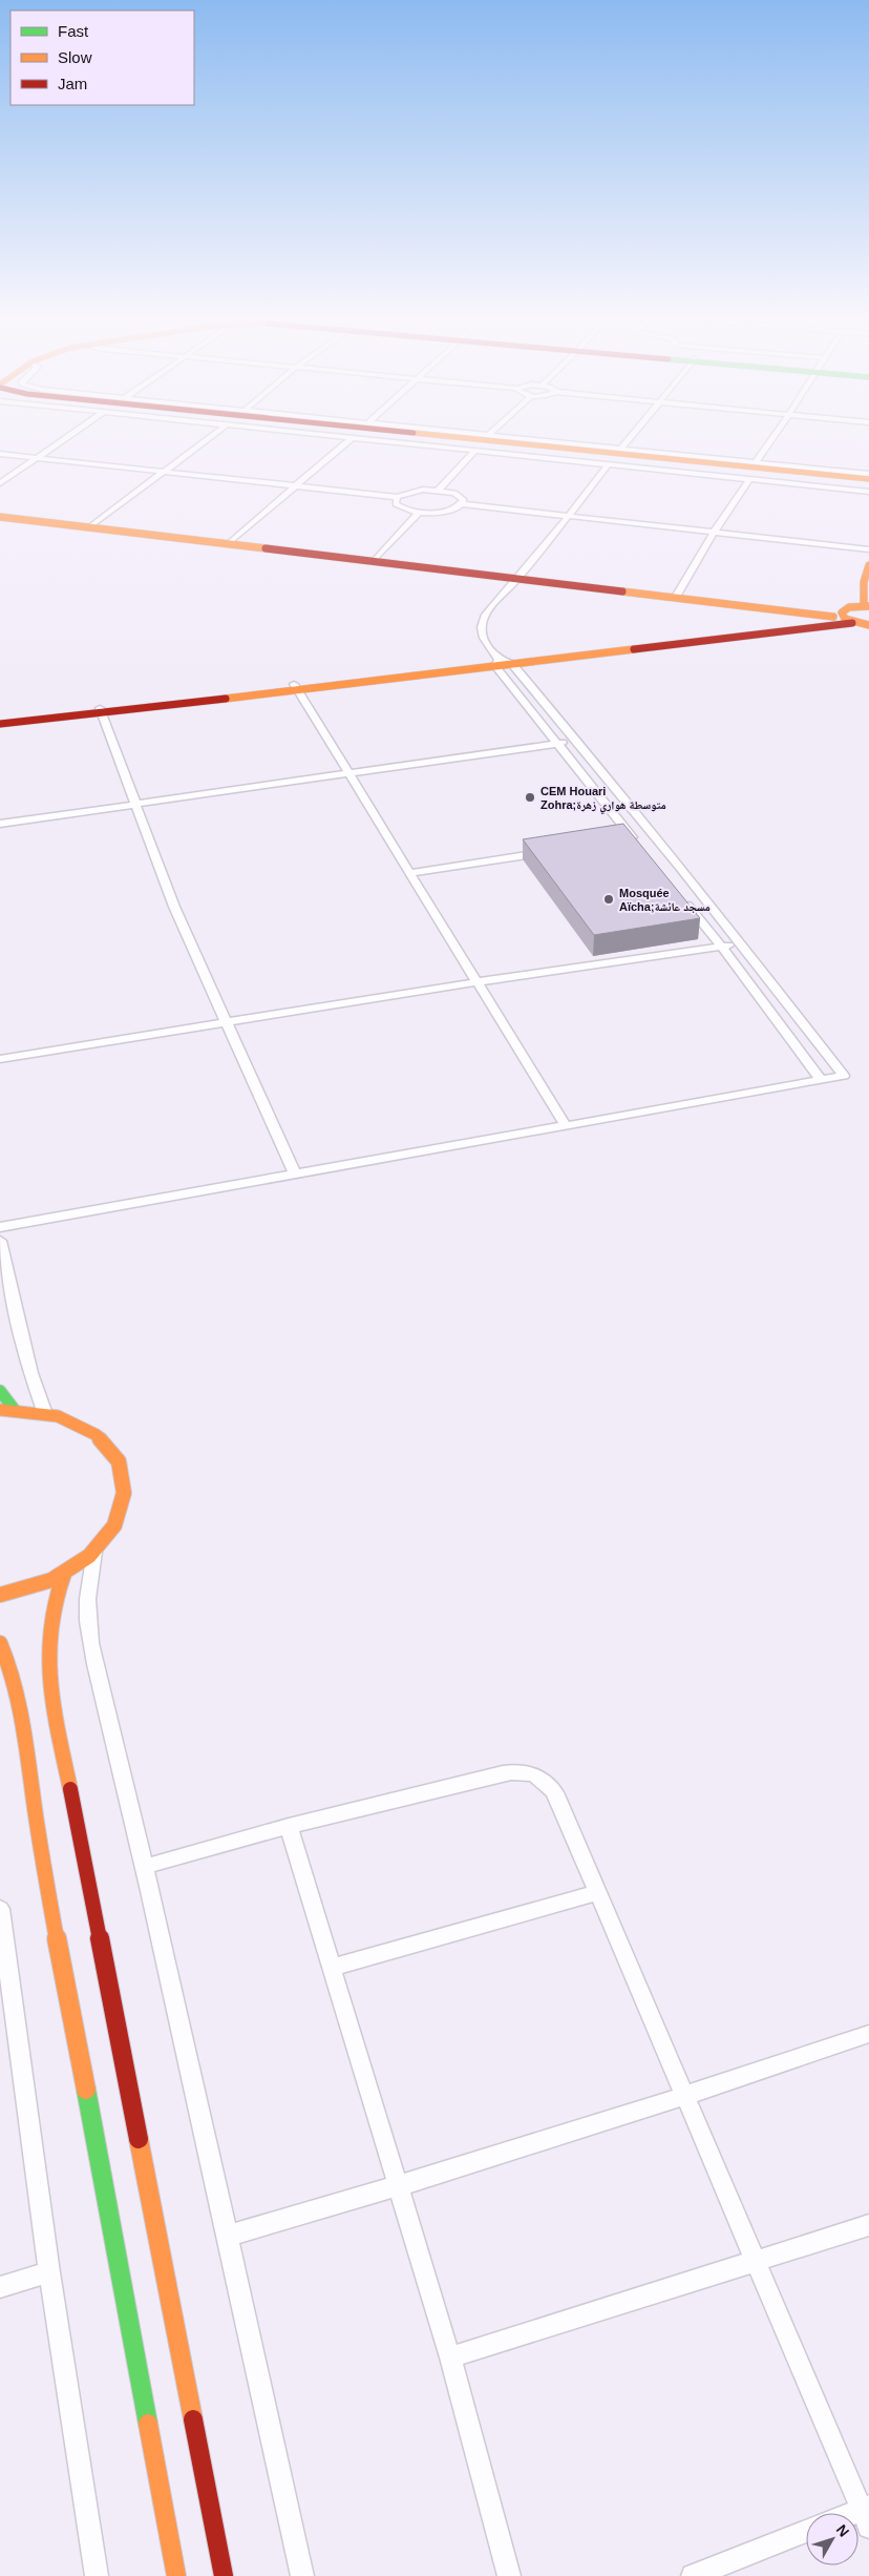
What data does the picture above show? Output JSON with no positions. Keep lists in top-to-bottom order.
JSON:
{
  "places": ["CEM Houari Zohra;متوسطة هواري زهرة", "Mosquée Aïcha;مسجد عائشة"],
  "legend": ["Fast", "Slow", "Jam"],
  "north": "top right"
}
